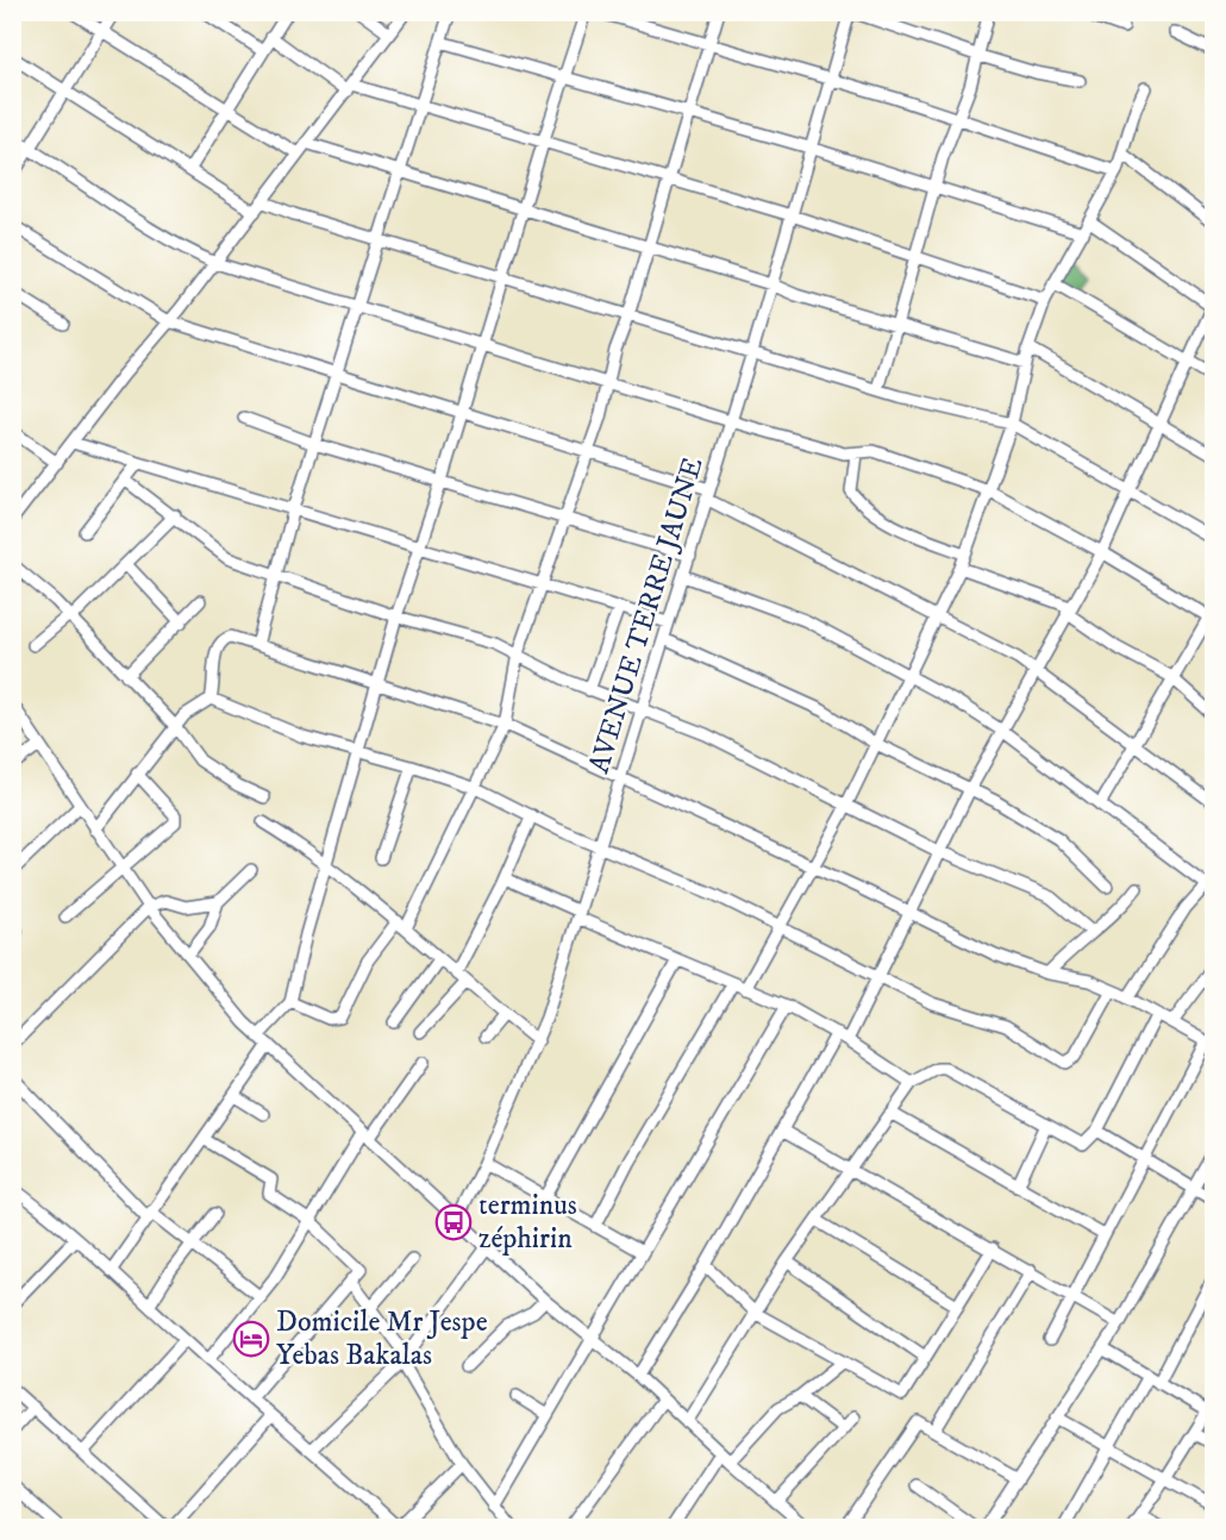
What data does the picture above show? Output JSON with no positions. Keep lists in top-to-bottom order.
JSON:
{
  "streets": {
    "street": ["AVENUE TERRE JAUNE"]
  },
  "places": {
    "bus stop": ["terminus zéphirin"],
    "hotel": ["Domicile Mr Jespe Yebas Bakalas"]
  }
}
